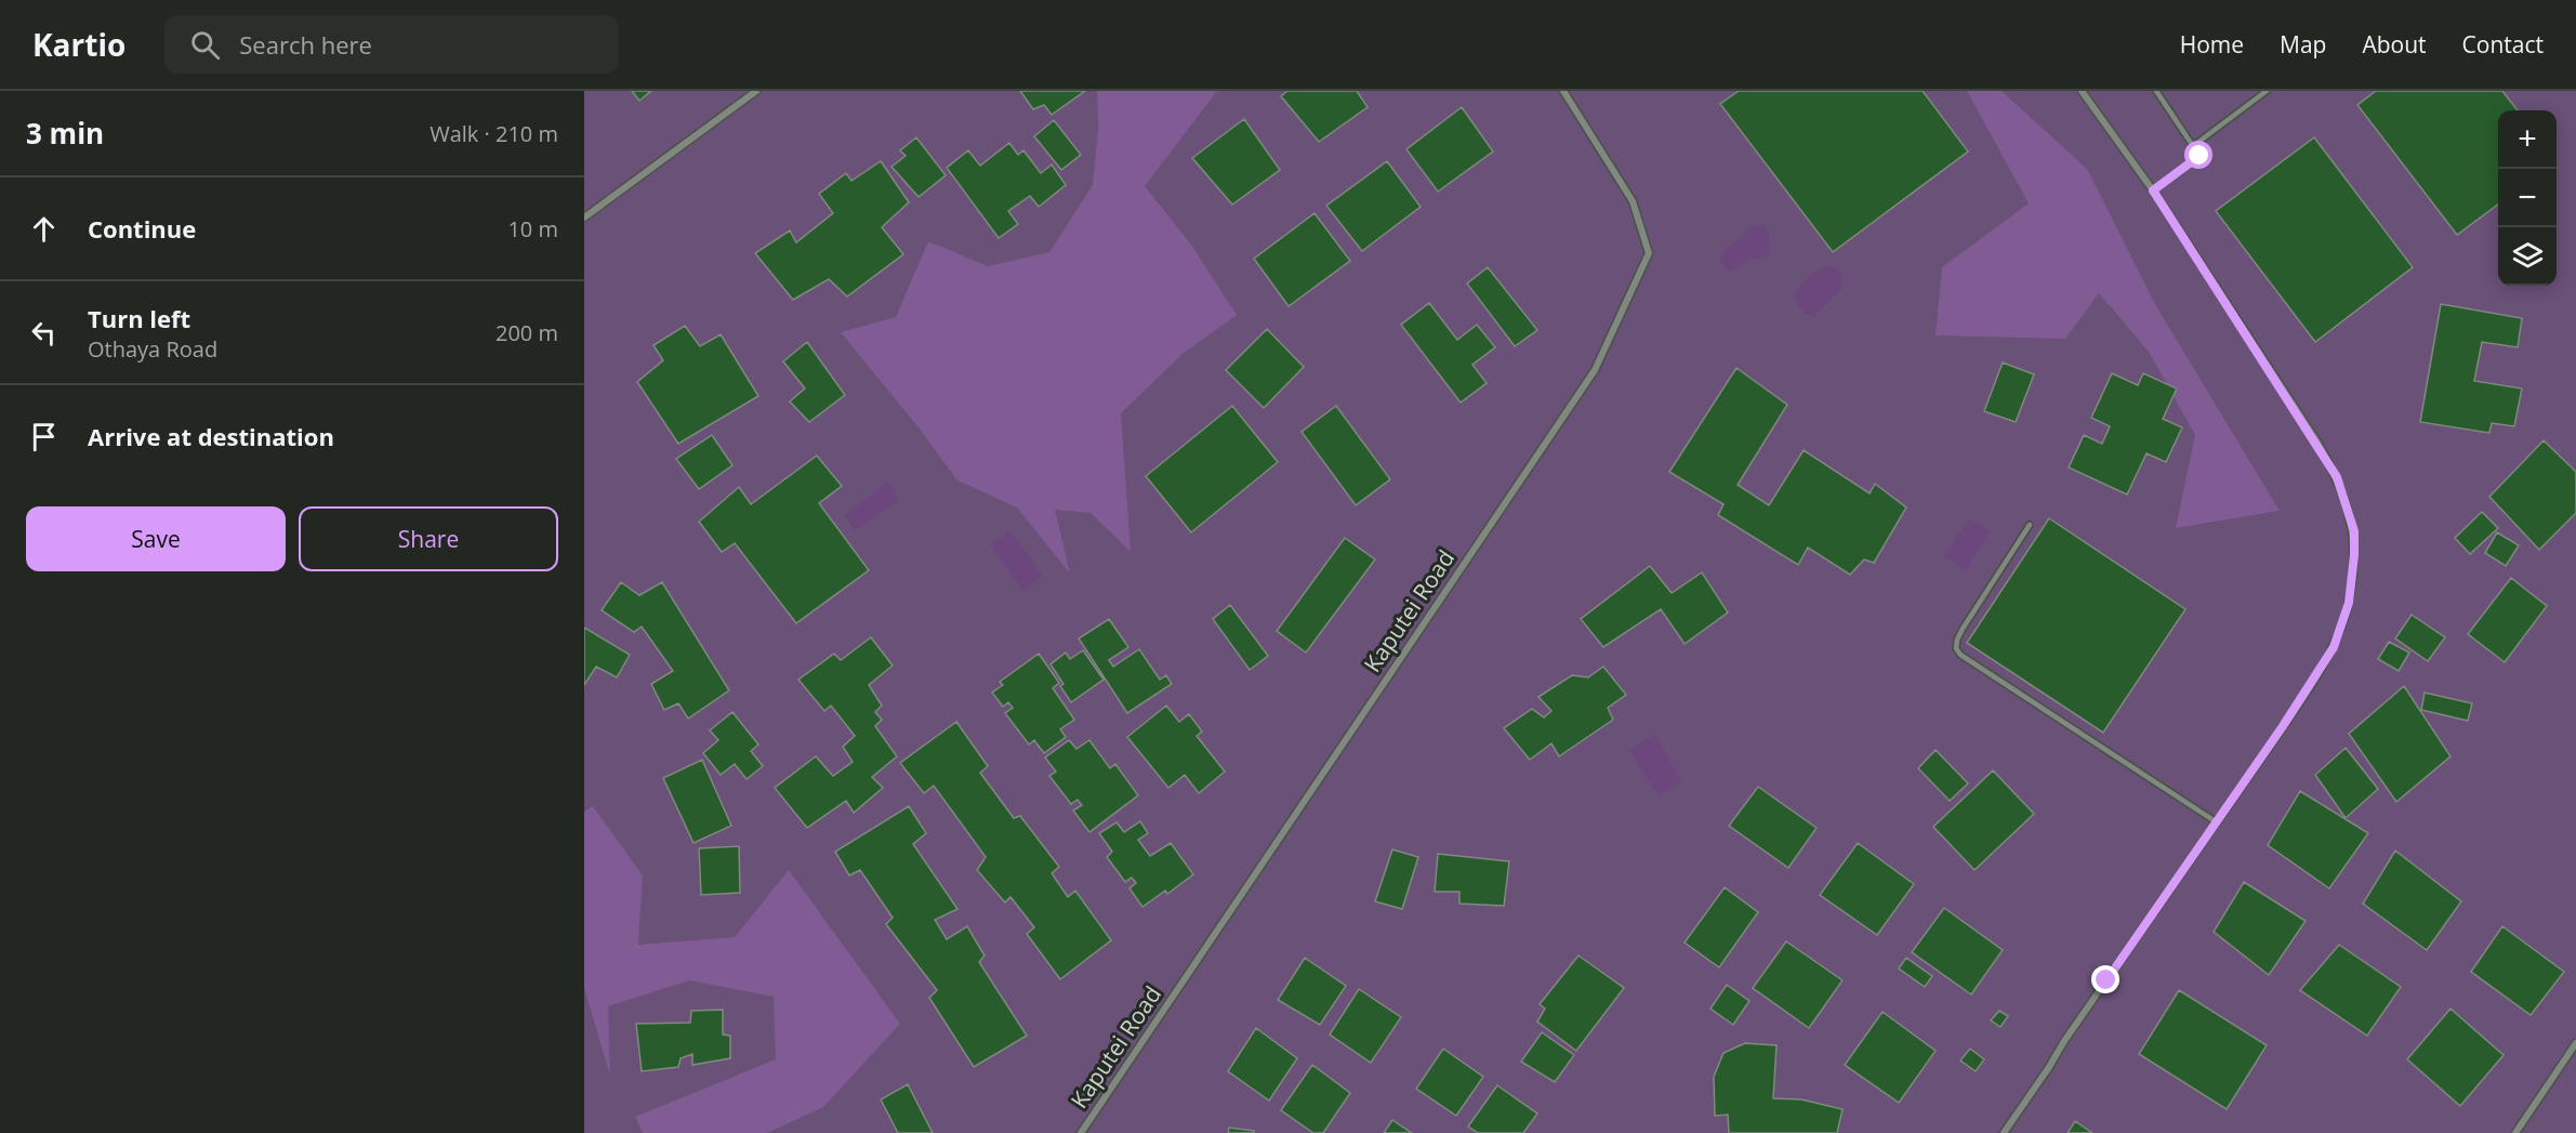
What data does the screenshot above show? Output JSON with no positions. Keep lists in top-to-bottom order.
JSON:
{
  "streets": {
    "street": ["Kaputei Road"]
  },
  "page": {
    "header": "Kartio",
    "search": "Search here",
    "nav": [
      "Home",
      "Map",
      "About",
      "Contact"
    ],
    "heading": ["3 min", "Walk · 210 m"],
    "map_buttons": ["+", "−"],
    "list": [
      ["Continue", "10 m"],
      ["Turn left", "Othaya Road", "200 m"],
      "Arrive at destination"
    ],
    "buttons": ["Save", "Share"]
  }
}
